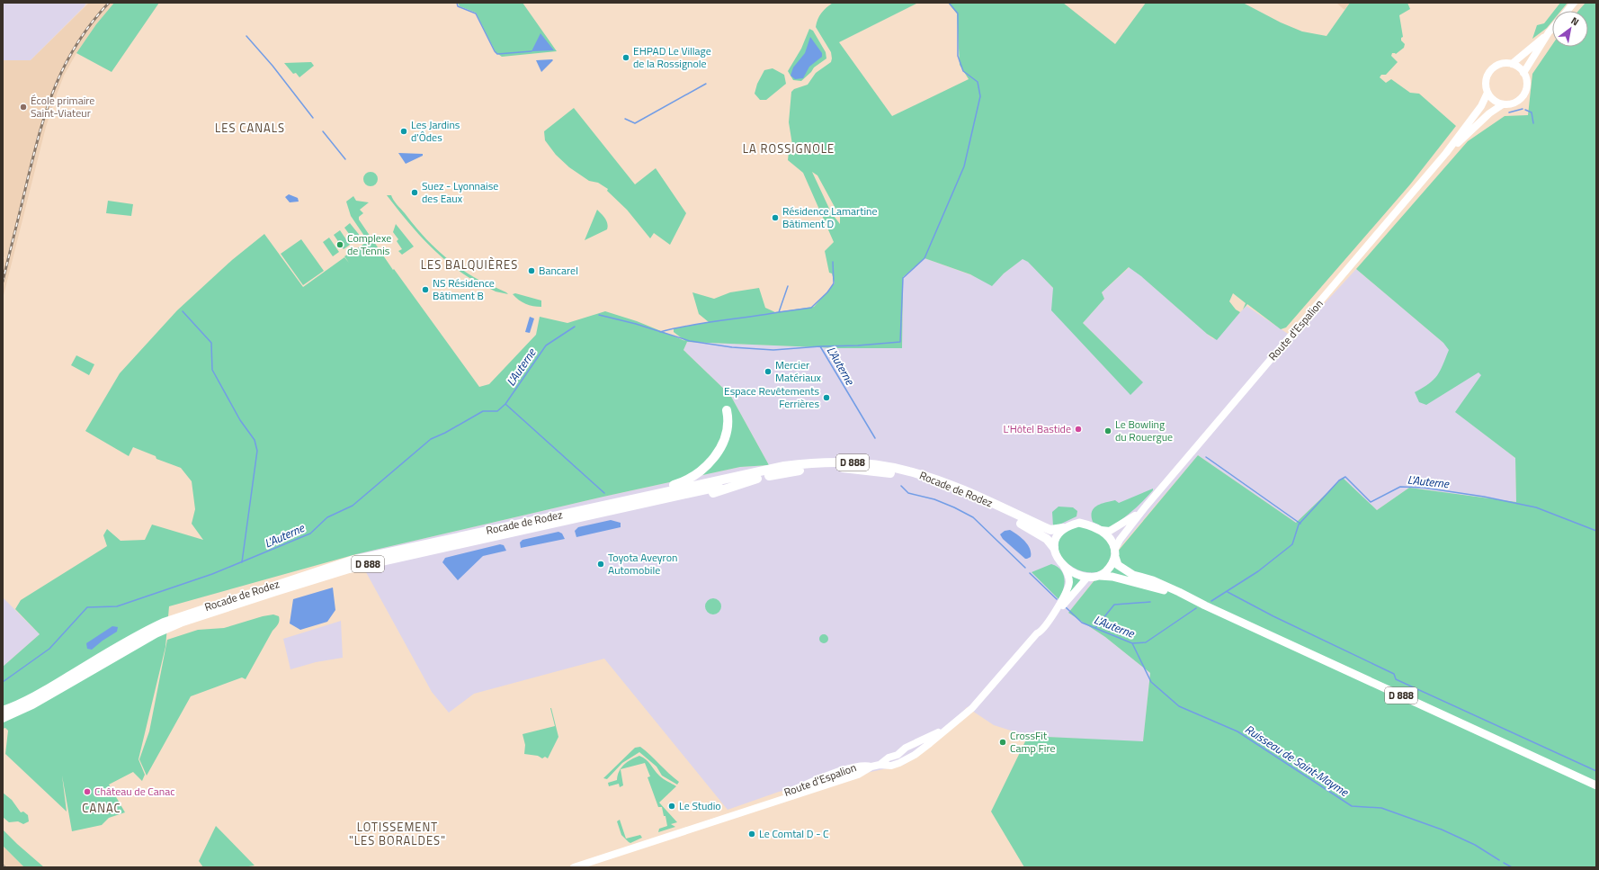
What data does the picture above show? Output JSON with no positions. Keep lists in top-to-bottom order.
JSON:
{
  "streets": {
    "highway": ["D 888", "Rocade de Rodez"],
    "main road": ["Route d'Espalion"]
  },
  "crossings": [
    ["Route d'Espalion", "D 888"],
    ["Route d'Espalion", "Rocade de Rodez"],
    ["D 888", "Rocade de Rodez"]
  ],
  "districts": [
    "LES CANALS",
    "LA ROSSIGNOLE",
    "LES BALQUIÈRES",
    "CANAC",
    "LOTISSEMENT \"LES BORALDES\""
  ],
  "water": ["L'Auterne", "Ruisseau de Saint-Mayme"],
  "places": [
    "EHPAD Le Village de la Rossignole",
    "École primaire Saint-Viateur",
    "Les Jardins d'Ôdes",
    "Suez - Lyonnaise des Eaux",
    "Résidence Lamartine Bâtiment D",
    "Complexe de Tennis",
    "Bancarel",
    "NS Résidence Bâtiment B",
    "Mercier Matériaux",
    "Espace Revêtements Ferrières",
    "L’Hôtel Bastide",
    "Le Bowling du Rouergue",
    "Toyota Aveyron Automobile",
    "CrossFit Camp Fire",
    "Château de Canac",
    "Le Studio",
    "Le Comtal D - C"
  ],
  "north": "top right"
}
